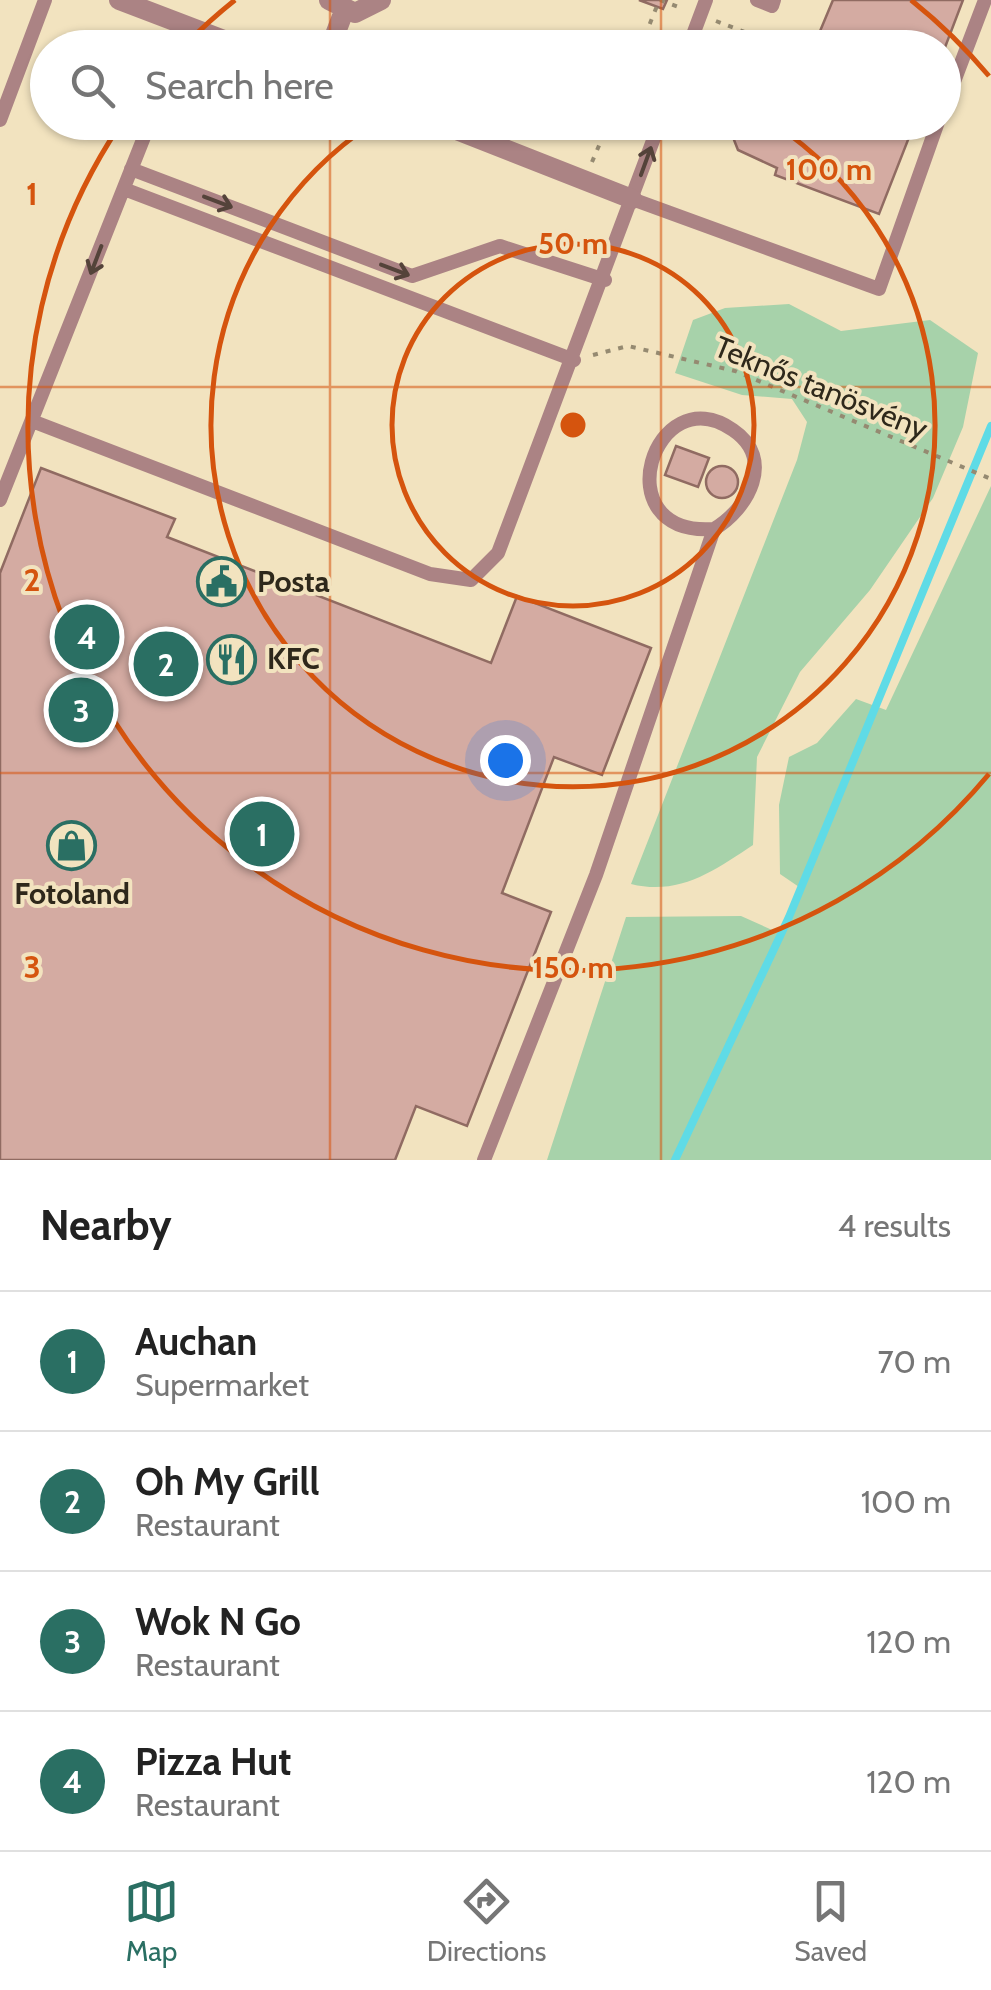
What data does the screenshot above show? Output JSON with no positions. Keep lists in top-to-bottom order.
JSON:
{
  "streets": {
    "path": ["Teknős tanösvény"]
  },
  "places": {
    "public building": ["Posta"],
    "restaurant": ["KFC"],
    "shop": ["Fotoland"]
  },
  "page": {
    "search": "Search here",
    "pins": [
      "4",
      "2",
      "3",
      "1"
    ],
    "heading": ["Nearby", "4 results"],
    "list": [
      {
        "mark": "1",
        "name": "Auchan",
        "note": "Supermarket",
        "value": "70 m"
      },
      {
        "mark": "2",
        "name": "Oh My Grill",
        "note": "Restaurant",
        "value": "100 m"
      },
      {
        "mark": "3",
        "name": "Wok N Go",
        "note": "Restaurant",
        "value": "120 m"
      },
      {
        "mark": "4",
        "name": "Pizza Hut",
        "note": "Restaurant",
        "value": "120 m"
      }
    ],
    "nav": ["Map", "Directions", "Saved"]
  },
  "grid": {
    "rows": ["1", "2", "3"]
  },
  "rings": ["100 m", "50 m", "150 m"]
}
